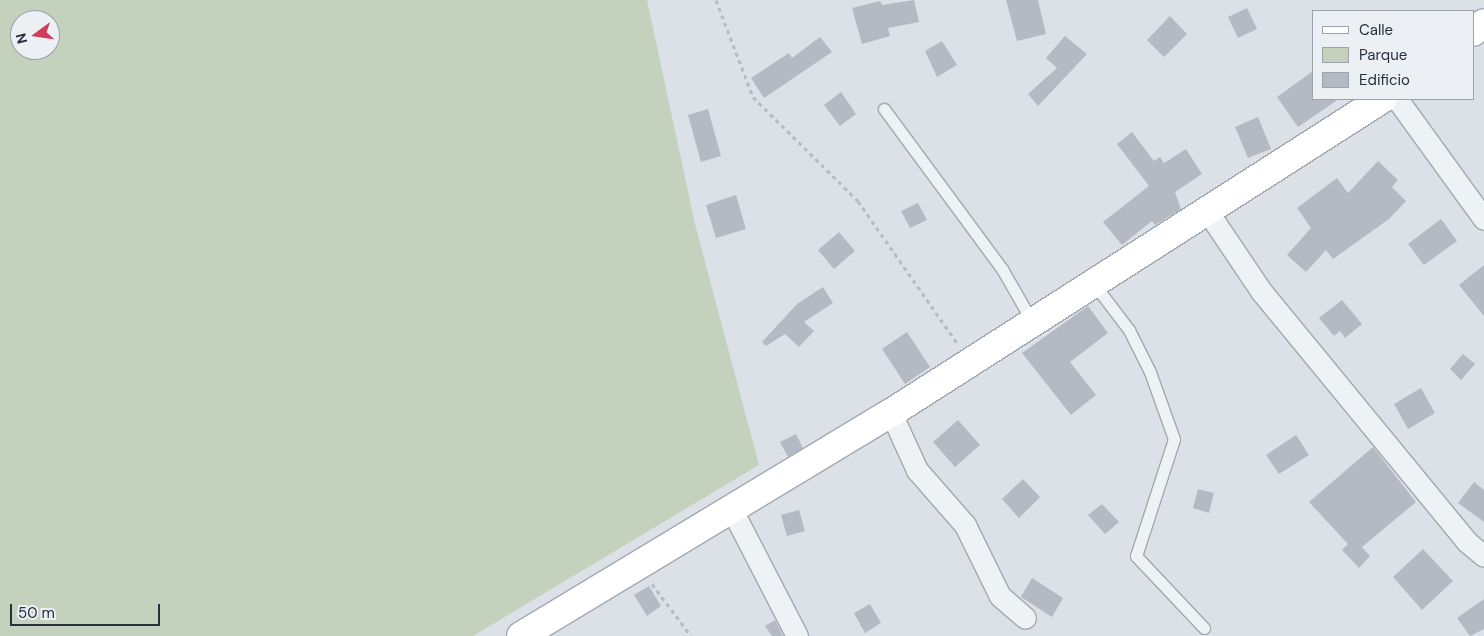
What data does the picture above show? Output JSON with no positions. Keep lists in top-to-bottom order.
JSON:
{
  "legend": ["Calle", "Parque", "Edificio"],
  "scale_bar": "50 m",
  "north": "left"
}
